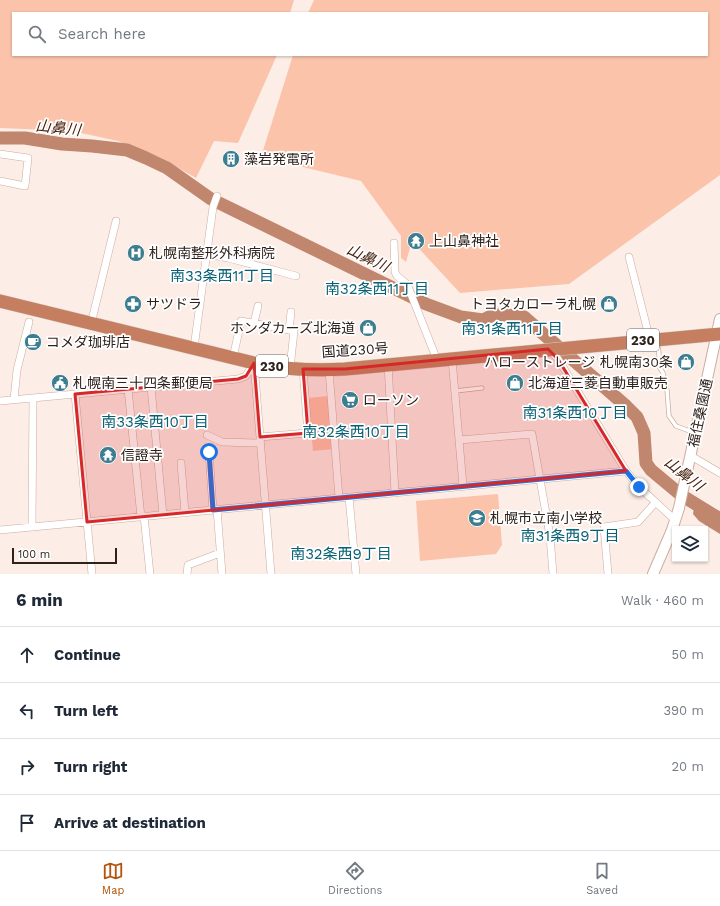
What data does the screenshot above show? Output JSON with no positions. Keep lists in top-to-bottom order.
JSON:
{
  "streets": {
    "highway": ["230", "国道230号"],
    "street": ["福住桑園通"]
  },
  "crossings": [
    ["国道230号", "福住桑園通"]
  ],
  "districts": [
    "南33条西11丁目",
    "南32条西11丁目",
    "南31条西11丁目",
    "南31条西10丁目",
    "南33条西10丁目",
    "南32条西10丁目",
    "南31条西9丁目",
    "南32条西9丁目"
  ],
  "water": ["山鼻川"],
  "places": {
    "building": ["藻岩発電所"],
    "temple": ["上山鼻神社", "信證寺"],
    "hospital": ["札幌南整形外科病院"],
    "pharmacy": ["サツドラ"],
    "shop": [
      "トヨタカローラ札幌",
      "ホンダカーズ北海道",
      "ハローストレージ 札幌南30条",
      "北海道三菱自動車販売"
    ],
    "cafe": ["コメダ珈琲店"],
    "public building": ["札幌南三十四条郵便局"],
    "supermarket": ["ローソン"],
    "school or university": ["札幌市立南小学校"]
  },
  "scale_bar": "100 m",
  "page": {
    "search": "Search here",
    "scale": "100 m",
    "heading": ["6 min", "Walk · 460 m"],
    "list": [
      ["Continue", "50 m"],
      ["Turn left", "390 m"],
      ["Turn right", "20 m"],
      "Arrive at destination"
    ],
    "nav": ["Map", "Directions", "Saved"]
  }
}
